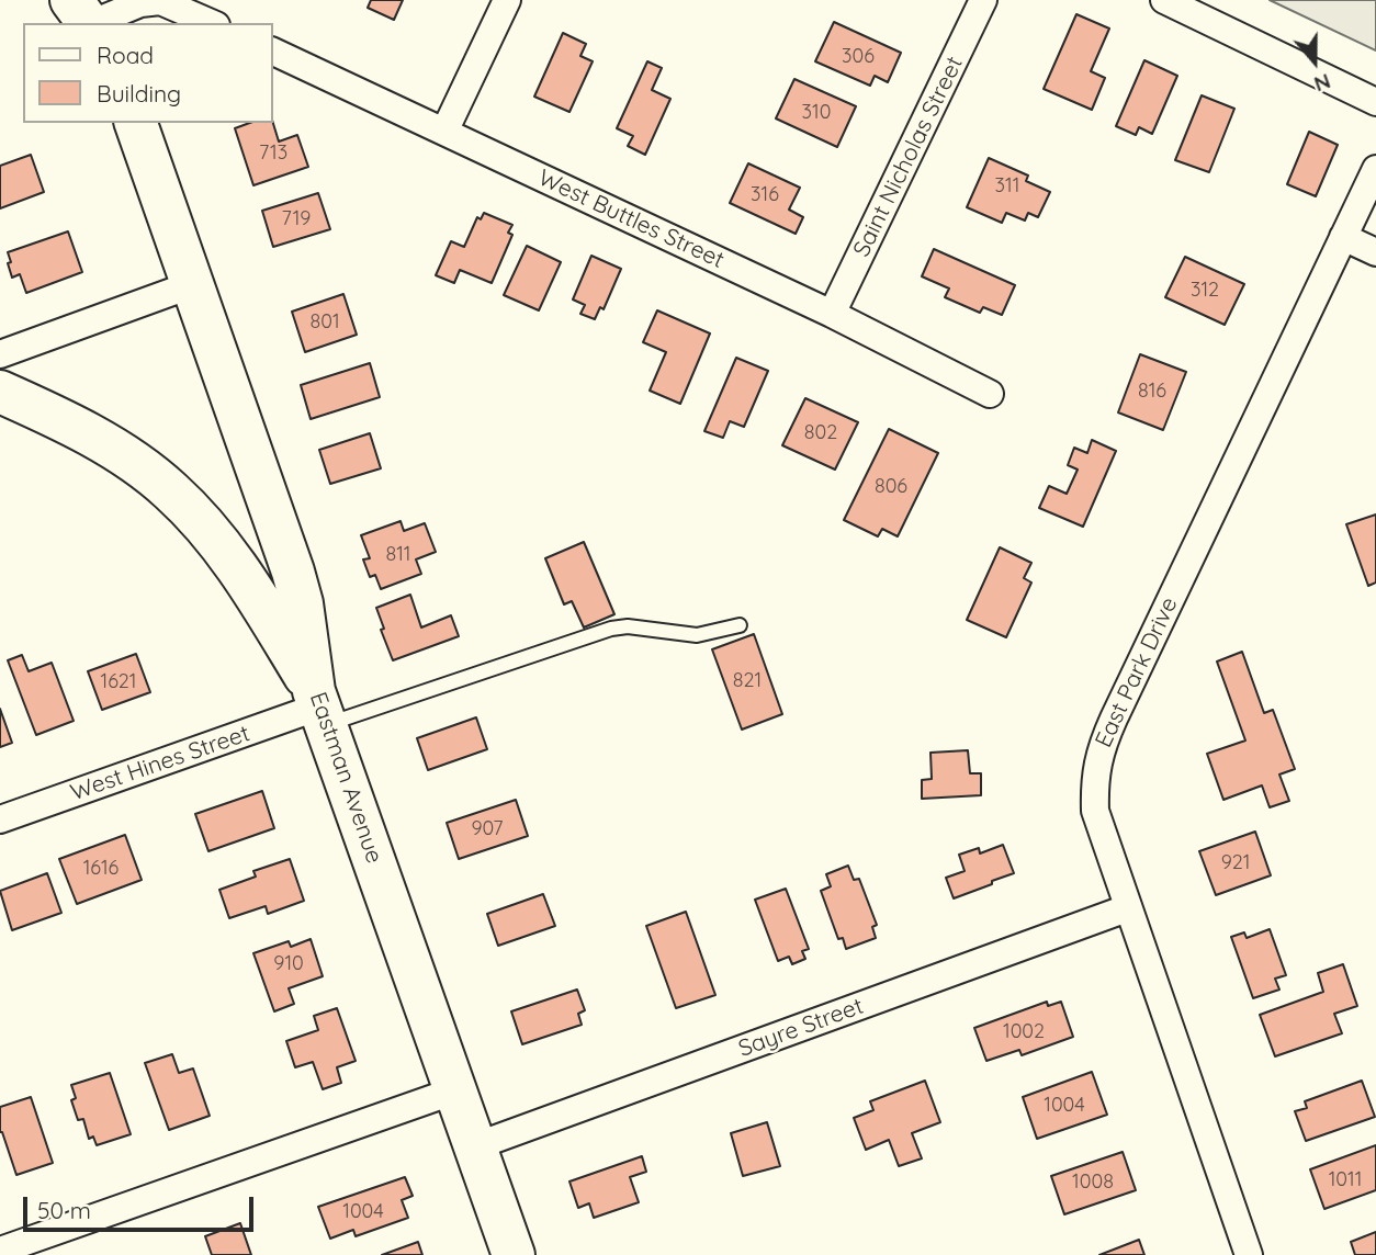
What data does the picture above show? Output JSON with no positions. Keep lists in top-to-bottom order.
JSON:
{
  "streets": {
    "main road": ["Eastman Avenue"],
    "street": [
      "Saint Nicholas Street",
      "West Buttles Street",
      "East Park Drive",
      "West Hines Street",
      "Sayre Street"
    ]
  },
  "crossings": [
    ["Saint Nicholas Street", "West Buttles Street"],
    ["East Park Drive", "Sayre Street"],
    ["West Hines Street", "Eastman Avenue"],
    ["Eastman Avenue", "Sayre Street"]
  ],
  "house_numbers": [
    "306",
    "310",
    "713",
    "311",
    "316",
    "719",
    "312",
    "801",
    "816",
    "802",
    "806",
    "811",
    "821",
    "1621",
    "907",
    "921",
    "1616",
    "910",
    "1002",
    "1004",
    "1011",
    "1008",
    "1004"
  ],
  "legend": ["Road", "Building"],
  "scale_bar": "50 m",
  "north": "bottom"
}
